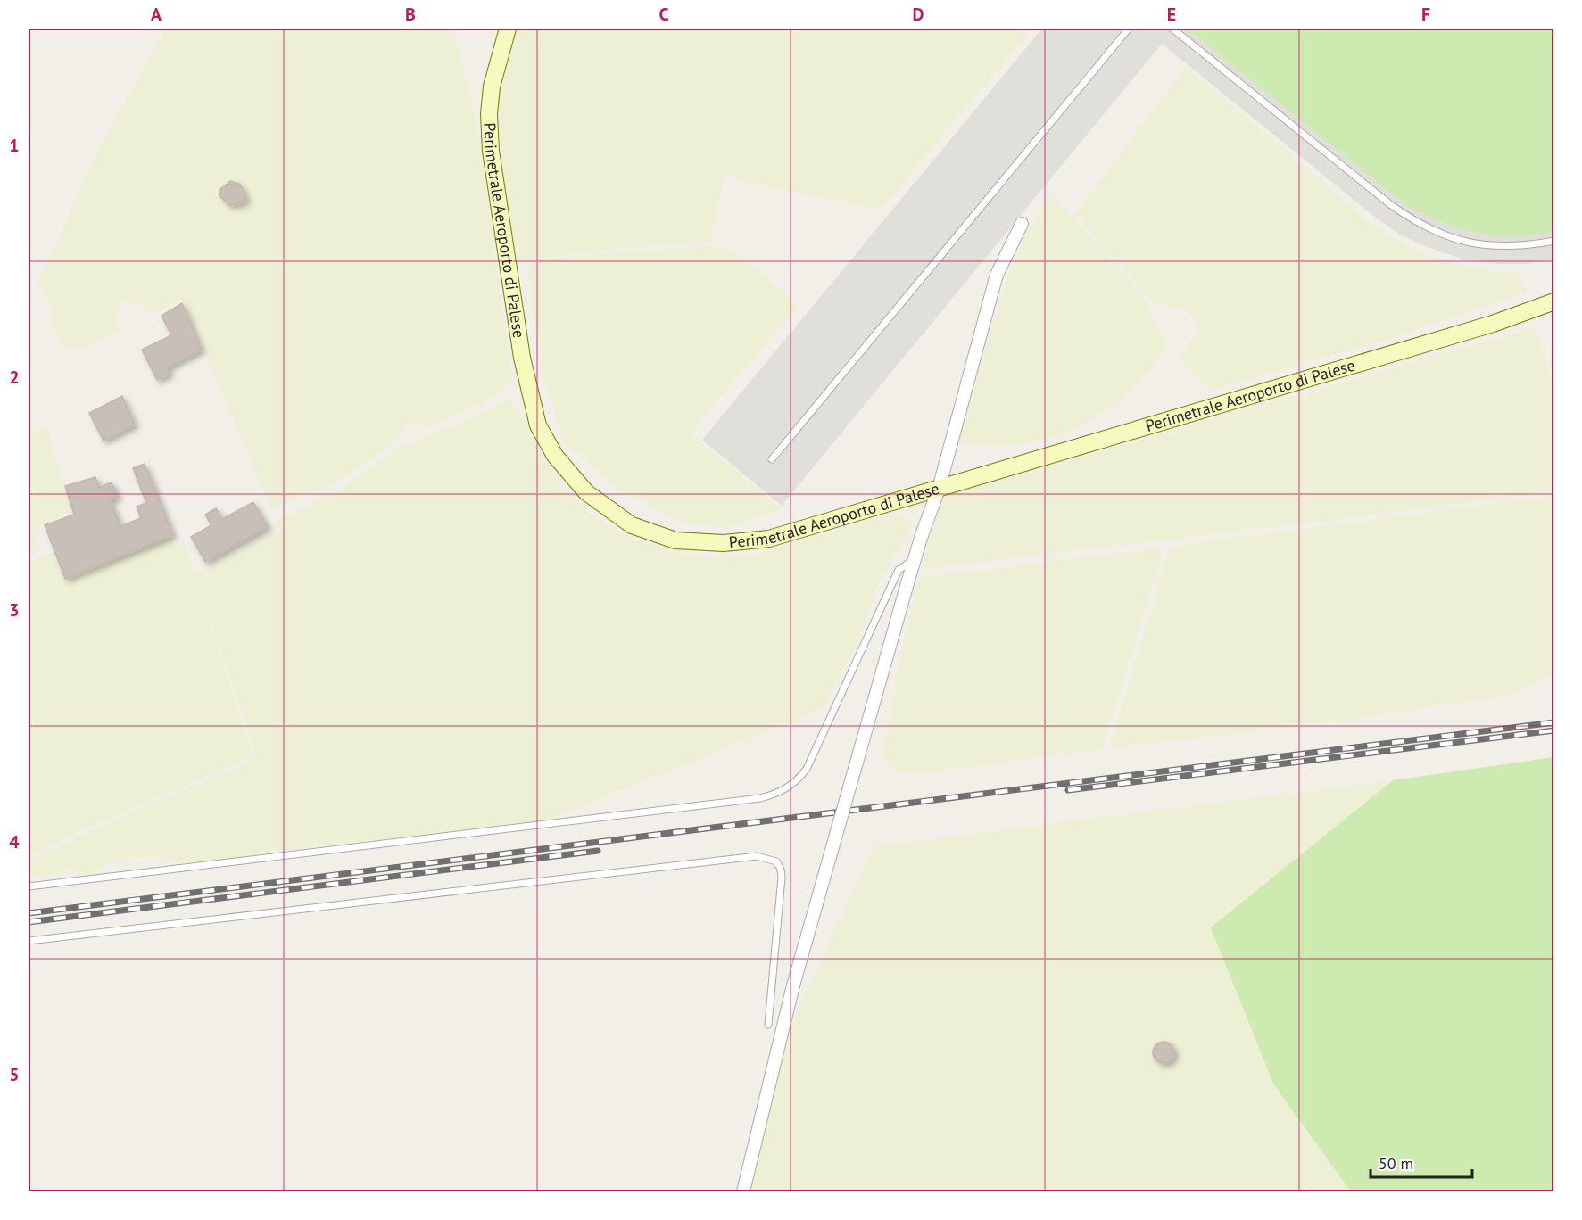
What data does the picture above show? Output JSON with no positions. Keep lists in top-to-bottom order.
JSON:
{
  "streets": {
    "street": ["Perimetrale Aeroporto di Palese"]
  },
  "scale_bar": "50 m",
  "grid": {
    "columns": [
      "A",
      "B",
      "C",
      "D",
      "E",
      "F"
    ],
    "rows": [
      "1",
      "2",
      "3",
      "4",
      "5"
    ]
  }
}
